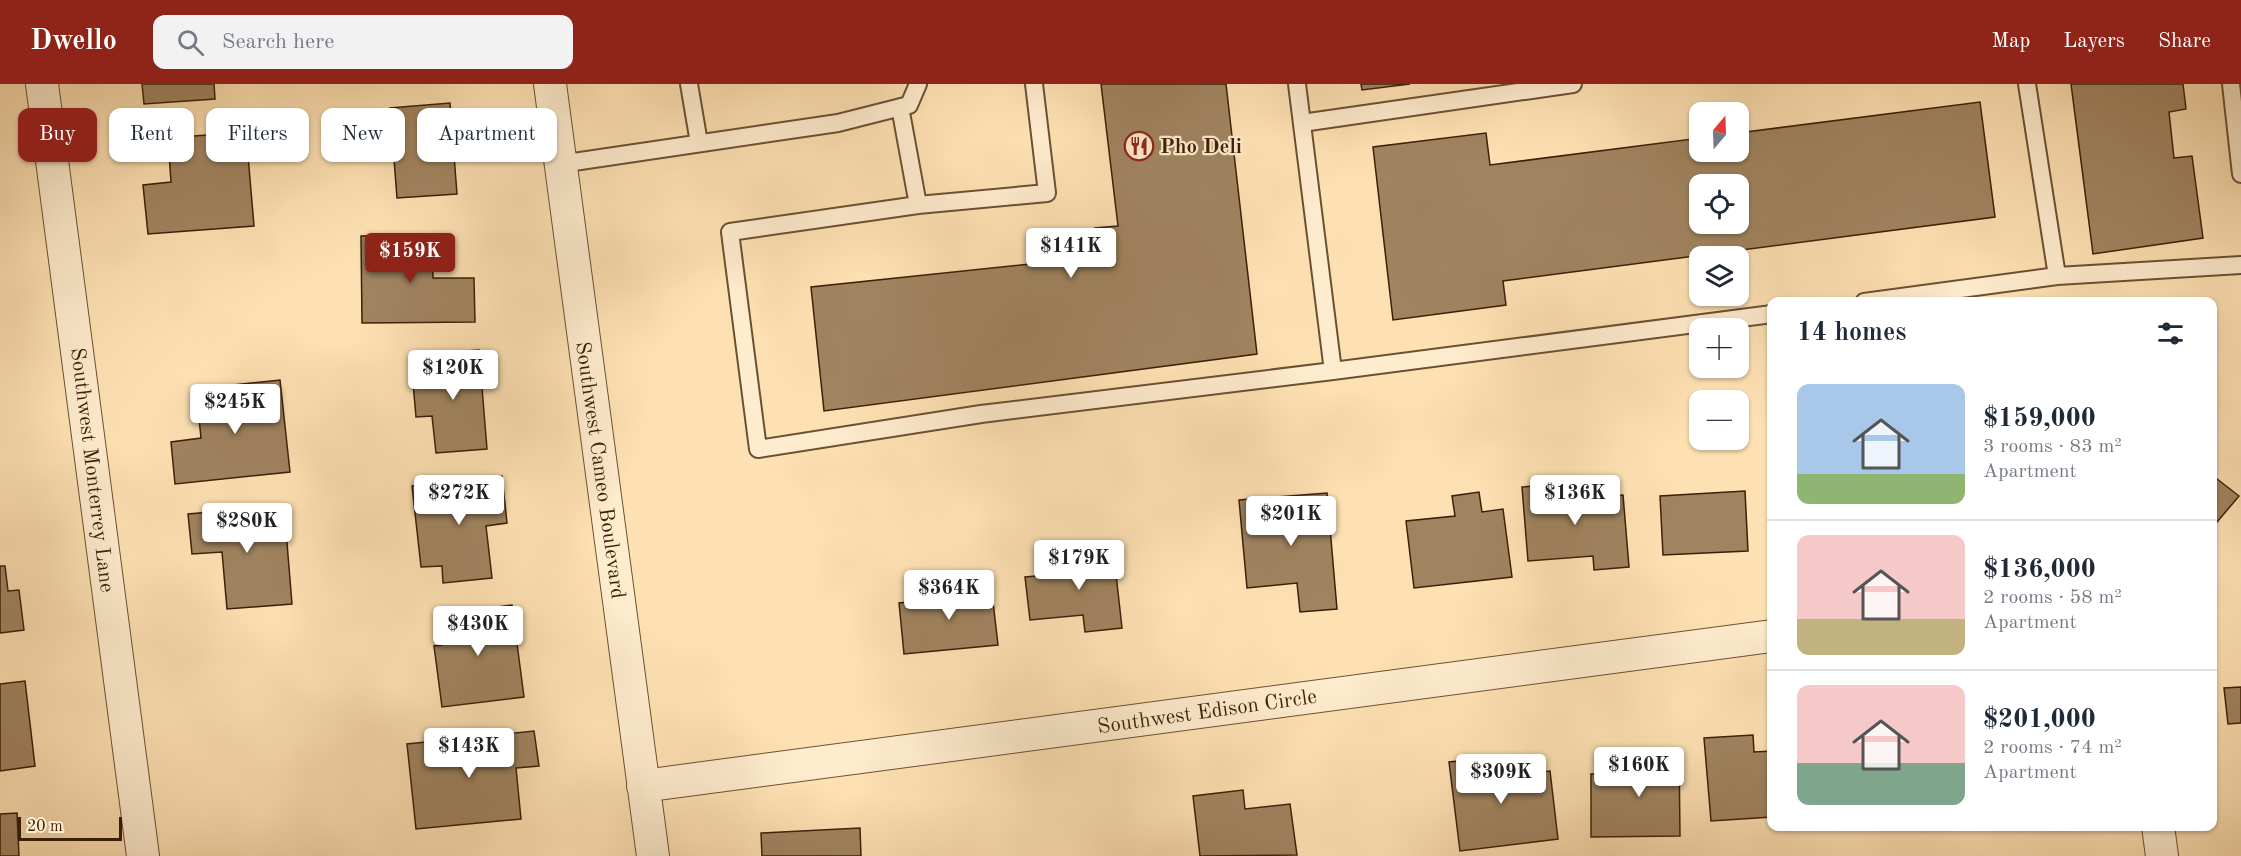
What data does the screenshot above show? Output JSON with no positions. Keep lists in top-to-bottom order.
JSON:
{
  "streets": {
    "street": ["Southwest Monterrey Lane", "Southwest Cameo Boulevard", "Southwest Edison Circle"]
  },
  "crossings": [
    ["Southwest Cameo Boulevard", "Southwest Edison Circle"]
  ],
  "places": {
    "restaurant": ["Pho Deli"]
  },
  "scale_bar": "20 m",
  "north": "top",
  "page": {
    "header": "Dwello",
    "search": "Search here",
    "nav": ["Map", "Layers", "Share"],
    "map_buttons": ["+", "−"],
    "chip": [
      "Buy",
      "Rent",
      "Filters",
      "New",
      "Apartment"
    ],
    "price": [
      "$141K",
      "$159K",
      "$120K",
      "$245K",
      "$272K",
      "$136K",
      "$201K",
      "$280K",
      "$179K",
      "$364K",
      "$430K",
      "$143K",
      "$160K",
      "$309K"
    ],
    "heading": "14 homes",
    "list": [
      {
        "name": "$159,000",
        "note": "3 rooms · 83 m² · Apartment"
      },
      {
        "name": "$136,000",
        "note": "2 rooms · 58 m² · Apartment"
      },
      {
        "name": "$201,000",
        "note": "2 rooms · 74 m² · Apartment"
      }
    ],
    "scale": "20 m"
  }
}
